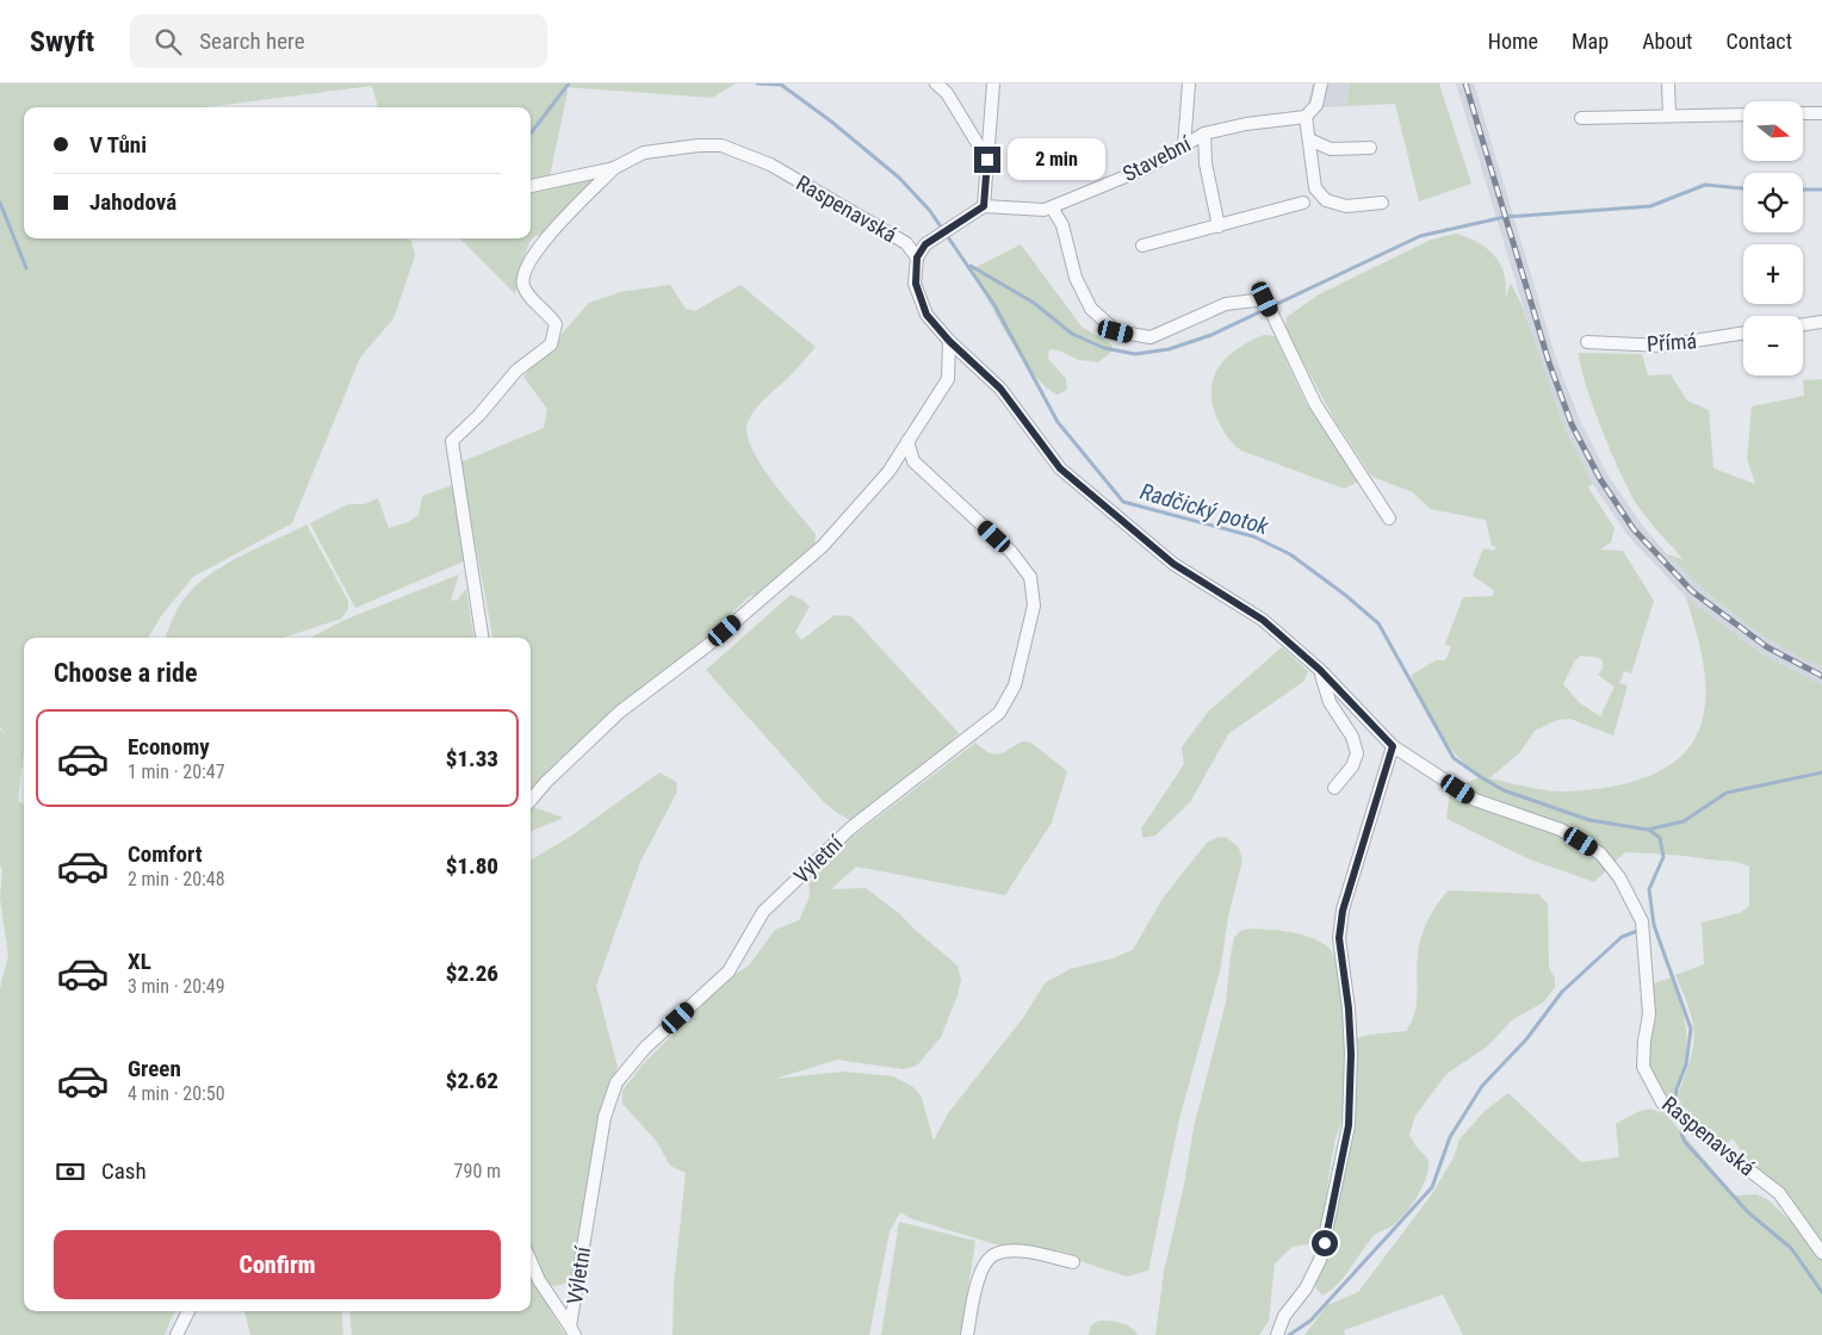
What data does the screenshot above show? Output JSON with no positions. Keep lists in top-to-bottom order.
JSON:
{
  "streets": {
    "street": [
      "Stavební",
      "Raspenavská",
      "Přímá",
      "Výletní"
    ]
  },
  "water": ["Radčický potok"],
  "north": "right",
  "page": {
    "header": "Swyft",
    "search": "Search here",
    "nav": [
      "Home",
      "Map",
      "About",
      "Contact"
    ],
    "map_buttons": ["+", "−"],
    "banner": ["V Tůni", "Jahodová"],
    "bubble": "2 min",
    "heading": "Choose a ride",
    "list": [
      {
        "name": "Economy",
        "note": "1 min · 20:47",
        "value": "$1.33"
      },
      {
        "name": "Comfort",
        "note": "2 min · 20:48",
        "value": "$1.80"
      },
      {
        "name": "XL",
        "note": "3 min · 20:49",
        "value": "$2.26"
      },
      {
        "name": "Green",
        "note": "4 min · 20:50",
        "value": "$2.62"
      }
    ],
    "pay": ["Cash", "790 m"],
    "buttons": "Confirm"
  }
}
